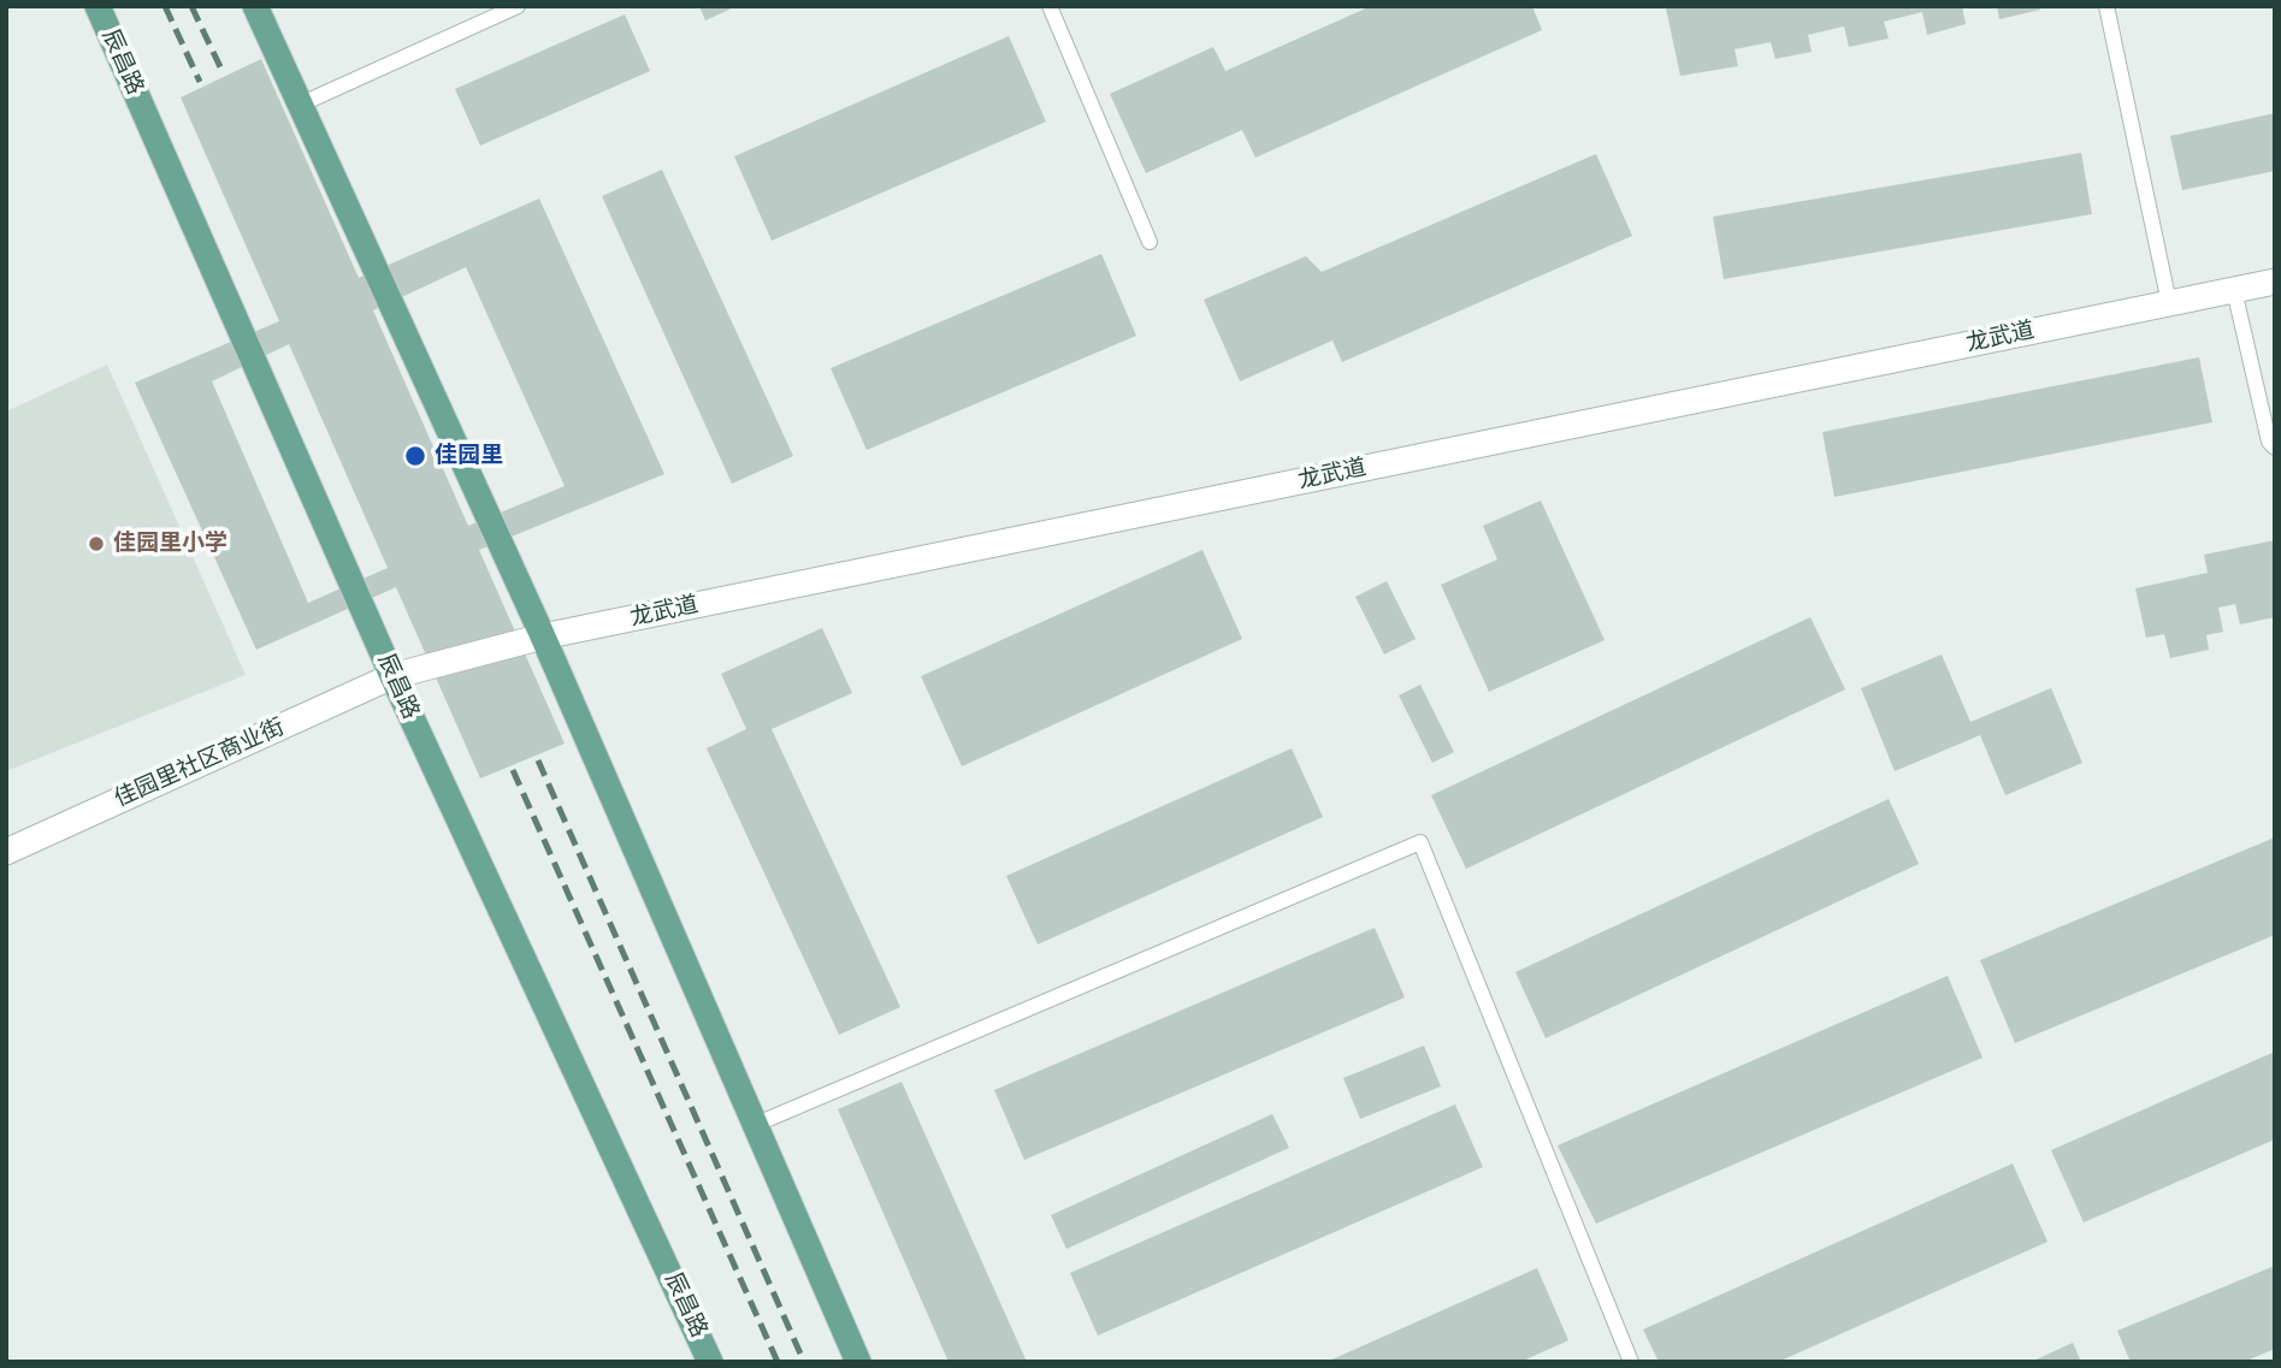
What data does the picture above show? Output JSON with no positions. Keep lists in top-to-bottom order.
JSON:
{
  "streets": {
    "main road": ["辰昌路"],
    "street": ["龙武道", "佳园里社区商业街"]
  },
  "crossings": [
    ["辰昌路", "龙武道"],
    ["辰昌路", "佳园里社区商业街"],
    ["龙武道", "佳园里社区商业街"]
  ],
  "places": ["佳园里", "佳园里小学"]
}
